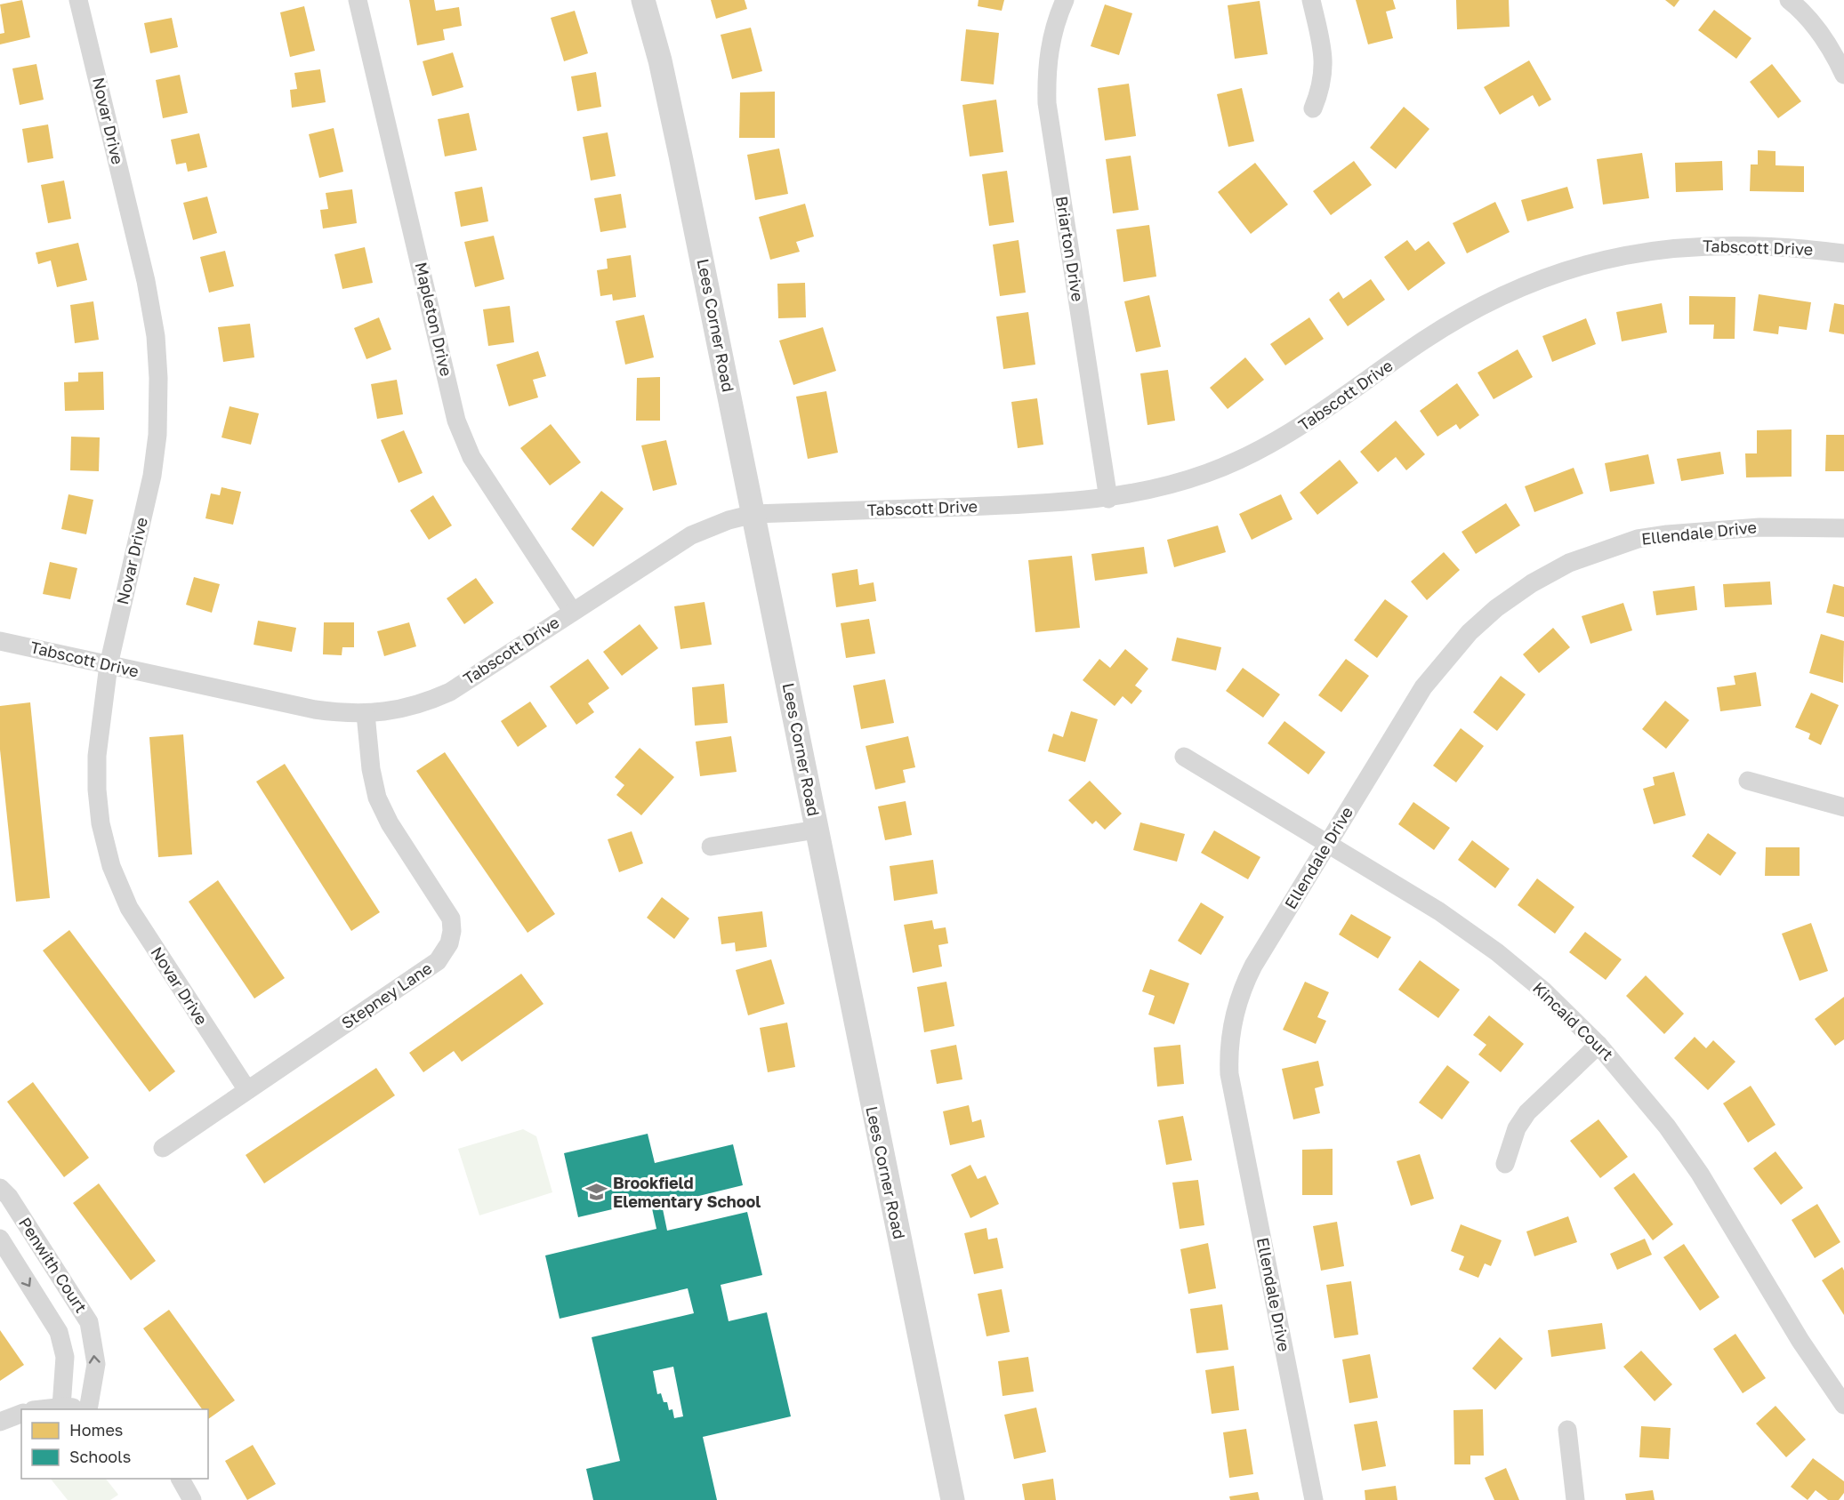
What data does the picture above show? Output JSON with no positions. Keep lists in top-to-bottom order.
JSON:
{
  "streets": {
    "street": [
      "Novar Drive",
      "Tabscott Drive",
      "Briarton Drive",
      "Mapleton Drive",
      "Lees Corner Road",
      "Ellendale Drive",
      "Stepney Lane",
      "Kincaid Court",
      "Penwith Court"
    ]
  },
  "crossings": [
    ["Novar Drive", "Tabscott Drive"],
    ["Novar Drive", "Stepney Lane"],
    ["Tabscott Drive", "Briarton Drive"],
    ["Tabscott Drive", "Mapleton Drive"],
    ["Tabscott Drive", "Lees Corner Road"],
    ["Tabscott Drive", "Stepney Lane"],
    ["Ellendale Drive", "Kincaid Court"]
  ],
  "places": {
    "school or university": ["Brookfield Elementary School"]
  },
  "legend": ["Homes", "Schools"]
}
